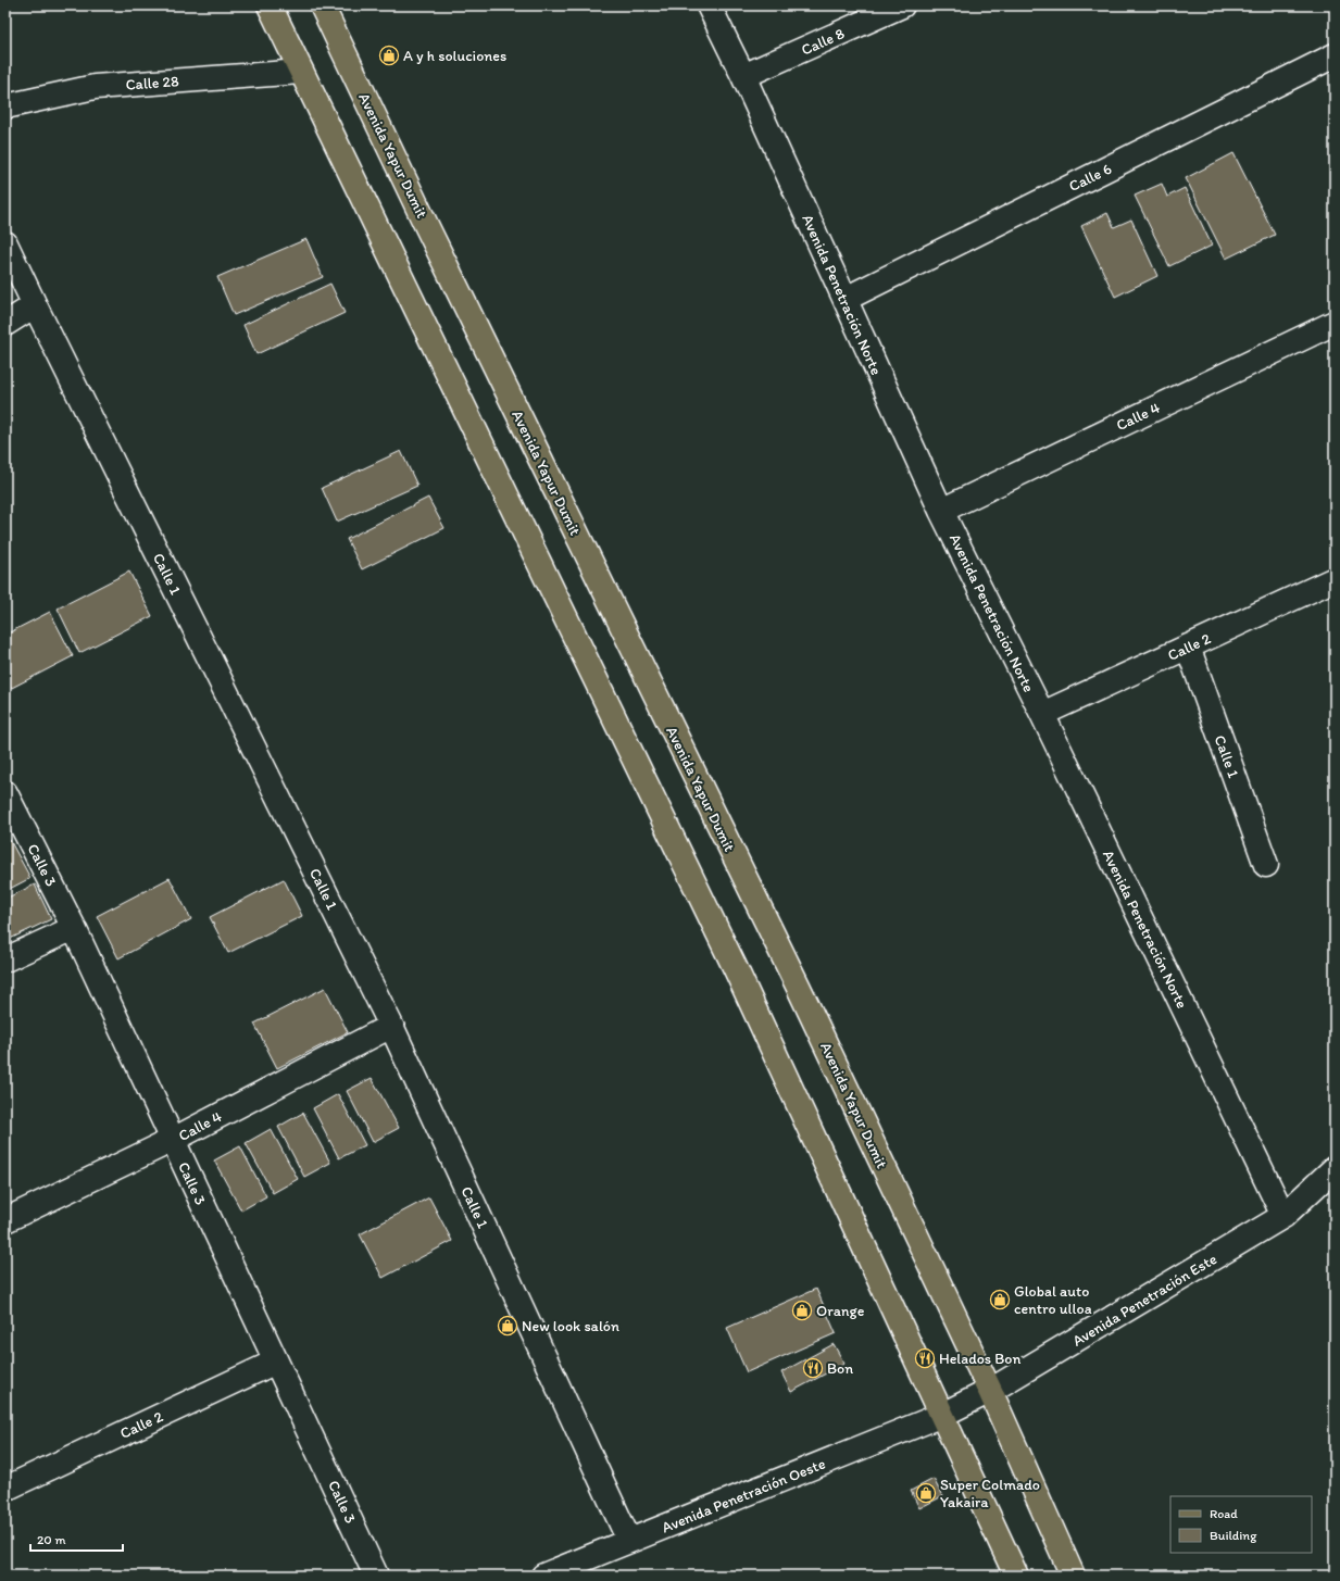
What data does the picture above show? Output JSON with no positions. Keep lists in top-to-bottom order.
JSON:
{
  "streets": {
    "main road": ["Avenida Yapur Dumit"],
    "street": [
      "Calle 8",
      "Calle 28",
      "Calle 6",
      "Avenida Penetración Norte",
      "Calle 4",
      "Calle 1",
      "Calle 2",
      "Calle 3",
      "Avenida Penetración Este",
      "Avenida Penetración Oeste"
    ]
  },
  "crossings": [
    ["Calle 8", "Avenida Penetración Norte"],
    ["Avenida Yapur Dumit", "Avenida Penetración Este"],
    ["Calle 6", "Avenida Penetración Norte"],
    ["Avenida Penetración Norte", "Calle 4"],
    ["Avenida Penetración Norte", "Calle 2"],
    ["Avenida Penetración Norte", "Avenida Penetración Este"],
    ["Calle 4", "Calle 1"],
    ["Calle 4", "Calle 3"],
    ["Calle 1", "Calle 2"],
    ["Calle 1", "Avenida Penetración Oeste"],
    ["Calle 2", "Calle 3"],
    ["Avenida Penetración Este", "Avenida Penetración Oeste"]
  ],
  "places": {
    "shop": [
      "A y h soluciones",
      "Global auto centro ulloa",
      "Orange",
      "New look salón",
      "Super Colmado Yakaira"
    ],
    "restaurant": ["Helados Bon", "Bon"]
  },
  "legend": ["Road", "Building"],
  "scale_bar": "20 m"
}
